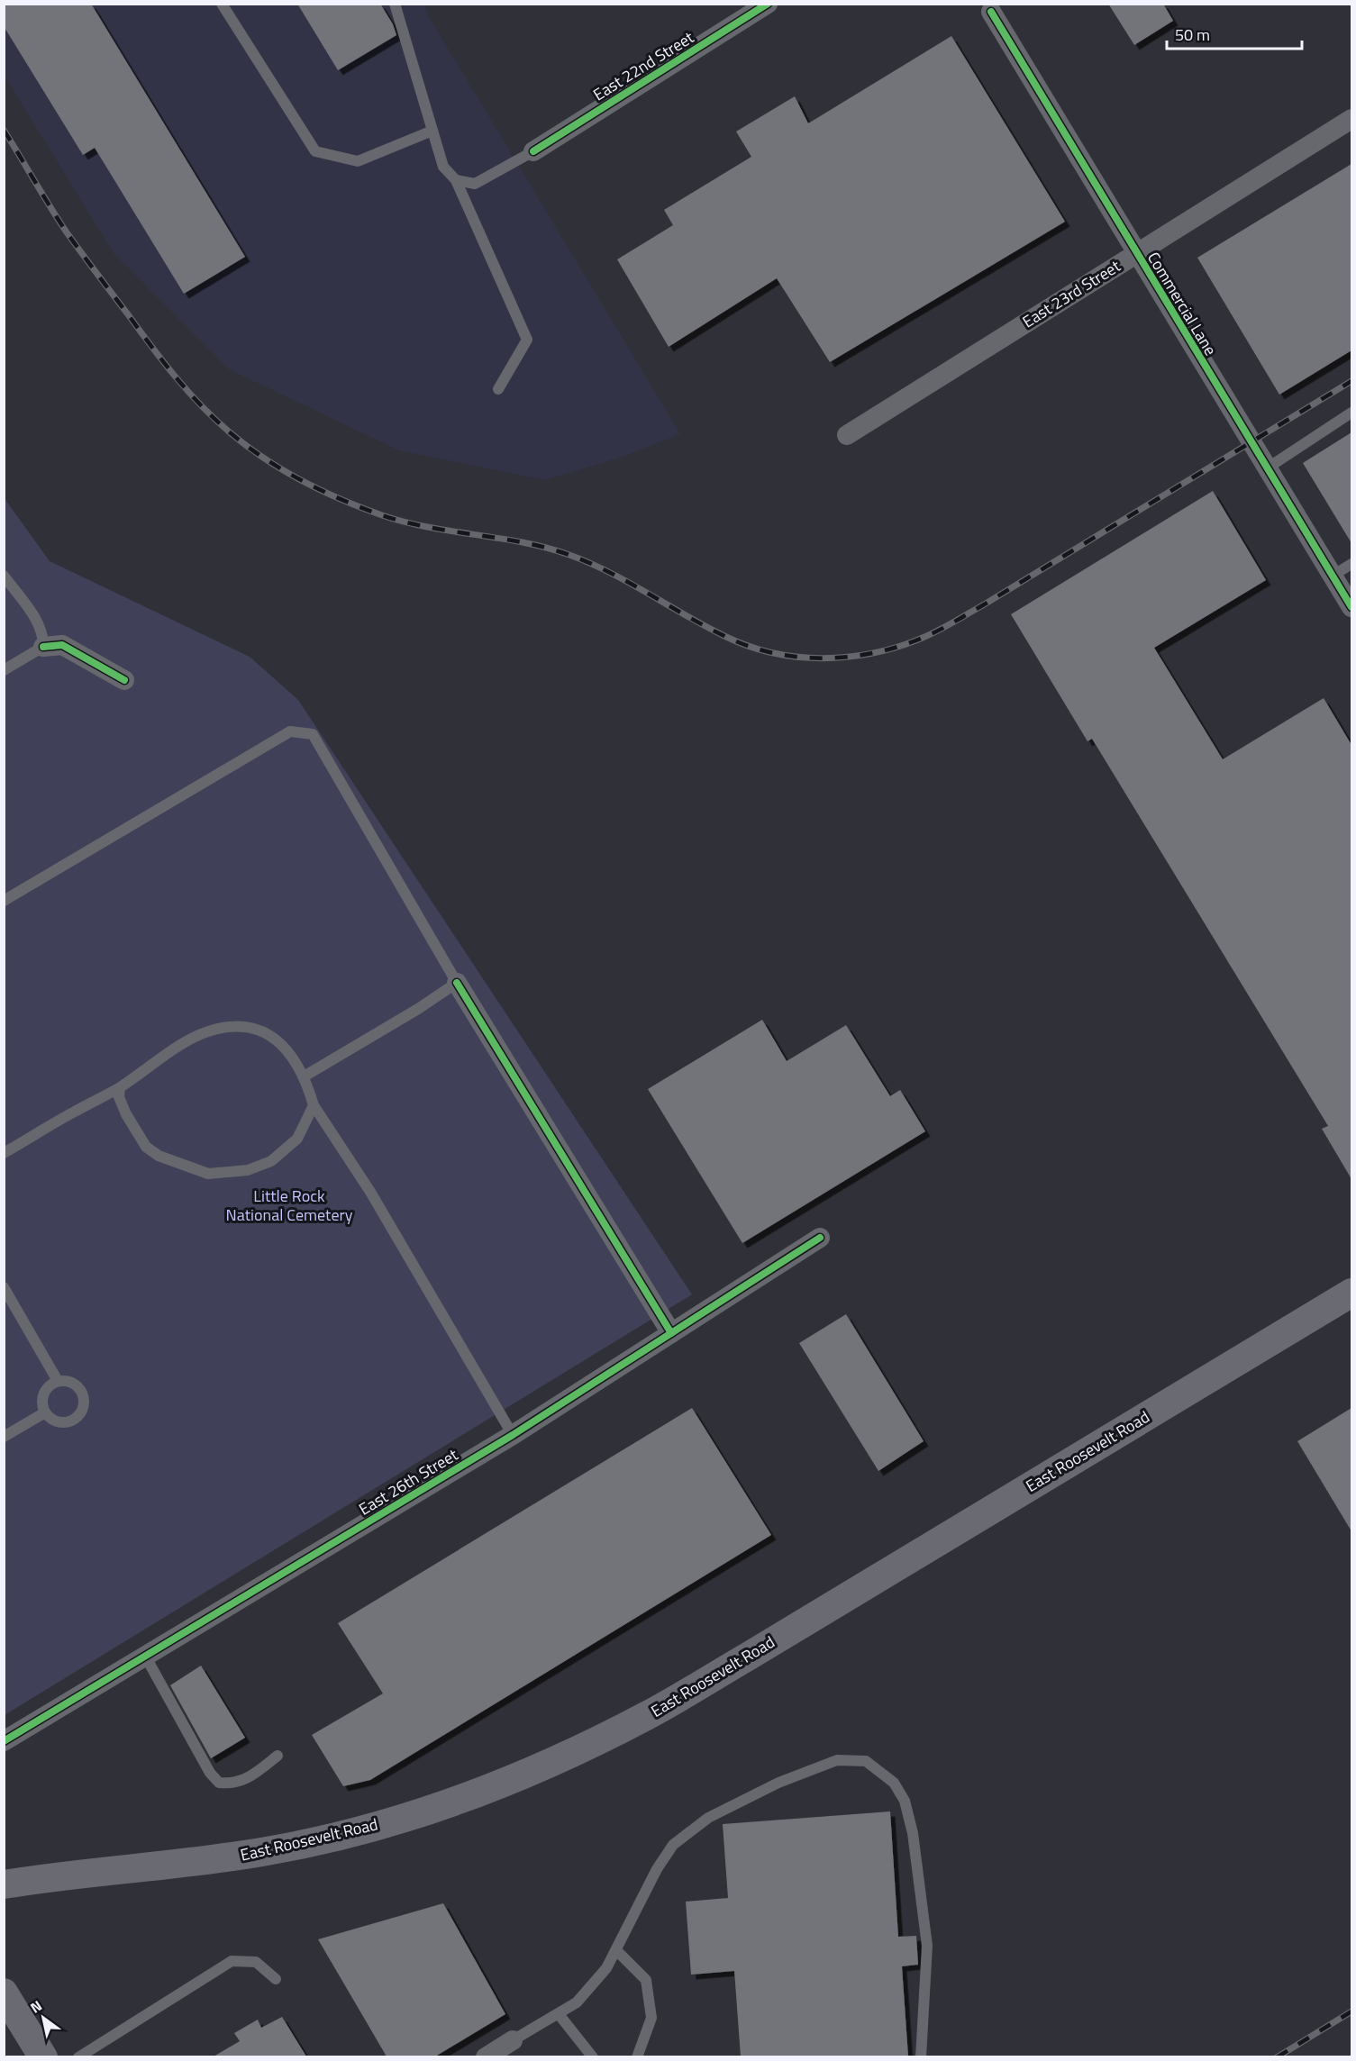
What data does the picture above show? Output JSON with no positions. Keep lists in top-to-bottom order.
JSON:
{
  "streets": {
    "main road": ["East Roosevelt Road"],
    "street": [
      "East 22nd Street",
      "East 23rd Street",
      "Commercial Lane",
      "East 26th Street"
    ]
  },
  "crossings": [
    ["East 23rd Street", "Commercial Lane"]
  ],
  "parks": ["Little Rock National Cemetery"],
  "scale_bar": "50 m",
  "north": "top left"
}
